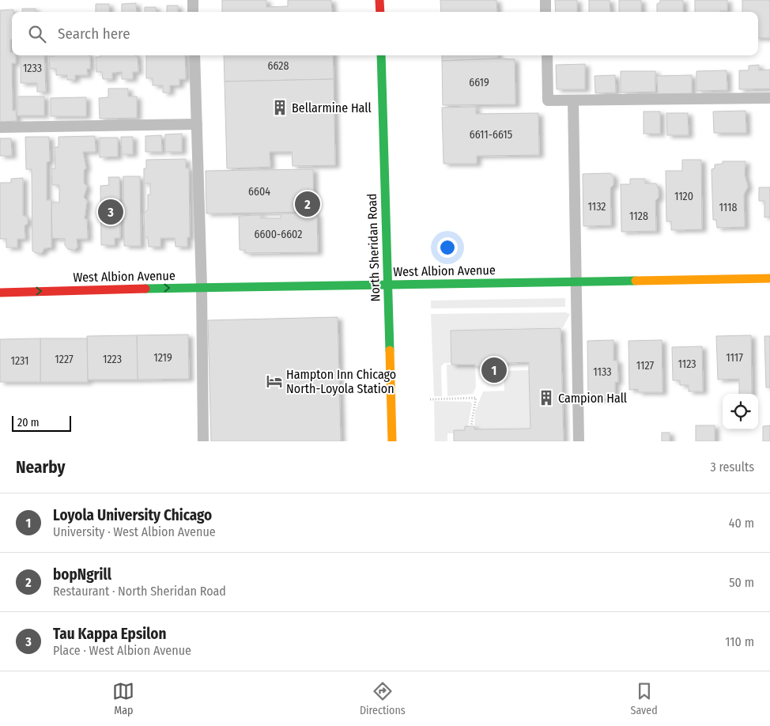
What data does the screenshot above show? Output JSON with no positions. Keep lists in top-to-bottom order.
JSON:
{
  "streets": {
    "street": ["North Sheridan Road", "West Albion Avenue"]
  },
  "crossings": [
    ["North Sheridan Road", "West Albion Avenue"]
  ],
  "places": {
    "building": ["Bellarmine Hall", "Campion Hall"],
    "hotel": ["Hampton Inn Chicago North-Loyola Station"]
  },
  "house_numbers": [
    "6628",
    "1233",
    "6619",
    "6611-6615",
    "6604",
    "1120",
    "1132",
    "1118",
    "1128",
    "6600-6602",
    "1219",
    "1117",
    "1227",
    "1223",
    "1231",
    "1123",
    "1127",
    "1133"
  ],
  "scale_bar": "20 m",
  "page": {
    "search": "Search here",
    "pins": ["2", "3", "1"],
    "scale": "20 m",
    "heading": ["Nearby", "3 results"],
    "list": [
      {
        "mark": "1",
        "name": "Loyola University Chicago",
        "note": "University · West Albion Avenue",
        "value": "40 m"
      },
      {
        "mark": "2",
        "name": "bopNgrill",
        "note": "Restaurant · North Sheridan Road",
        "value": "50 m"
      },
      {
        "mark": "3",
        "name": "Tau Kappa Epsilon",
        "note": "Place · West Albion Avenue",
        "value": "110 m"
      }
    ],
    "nav": ["Map", "Directions", "Saved"]
  }
}
